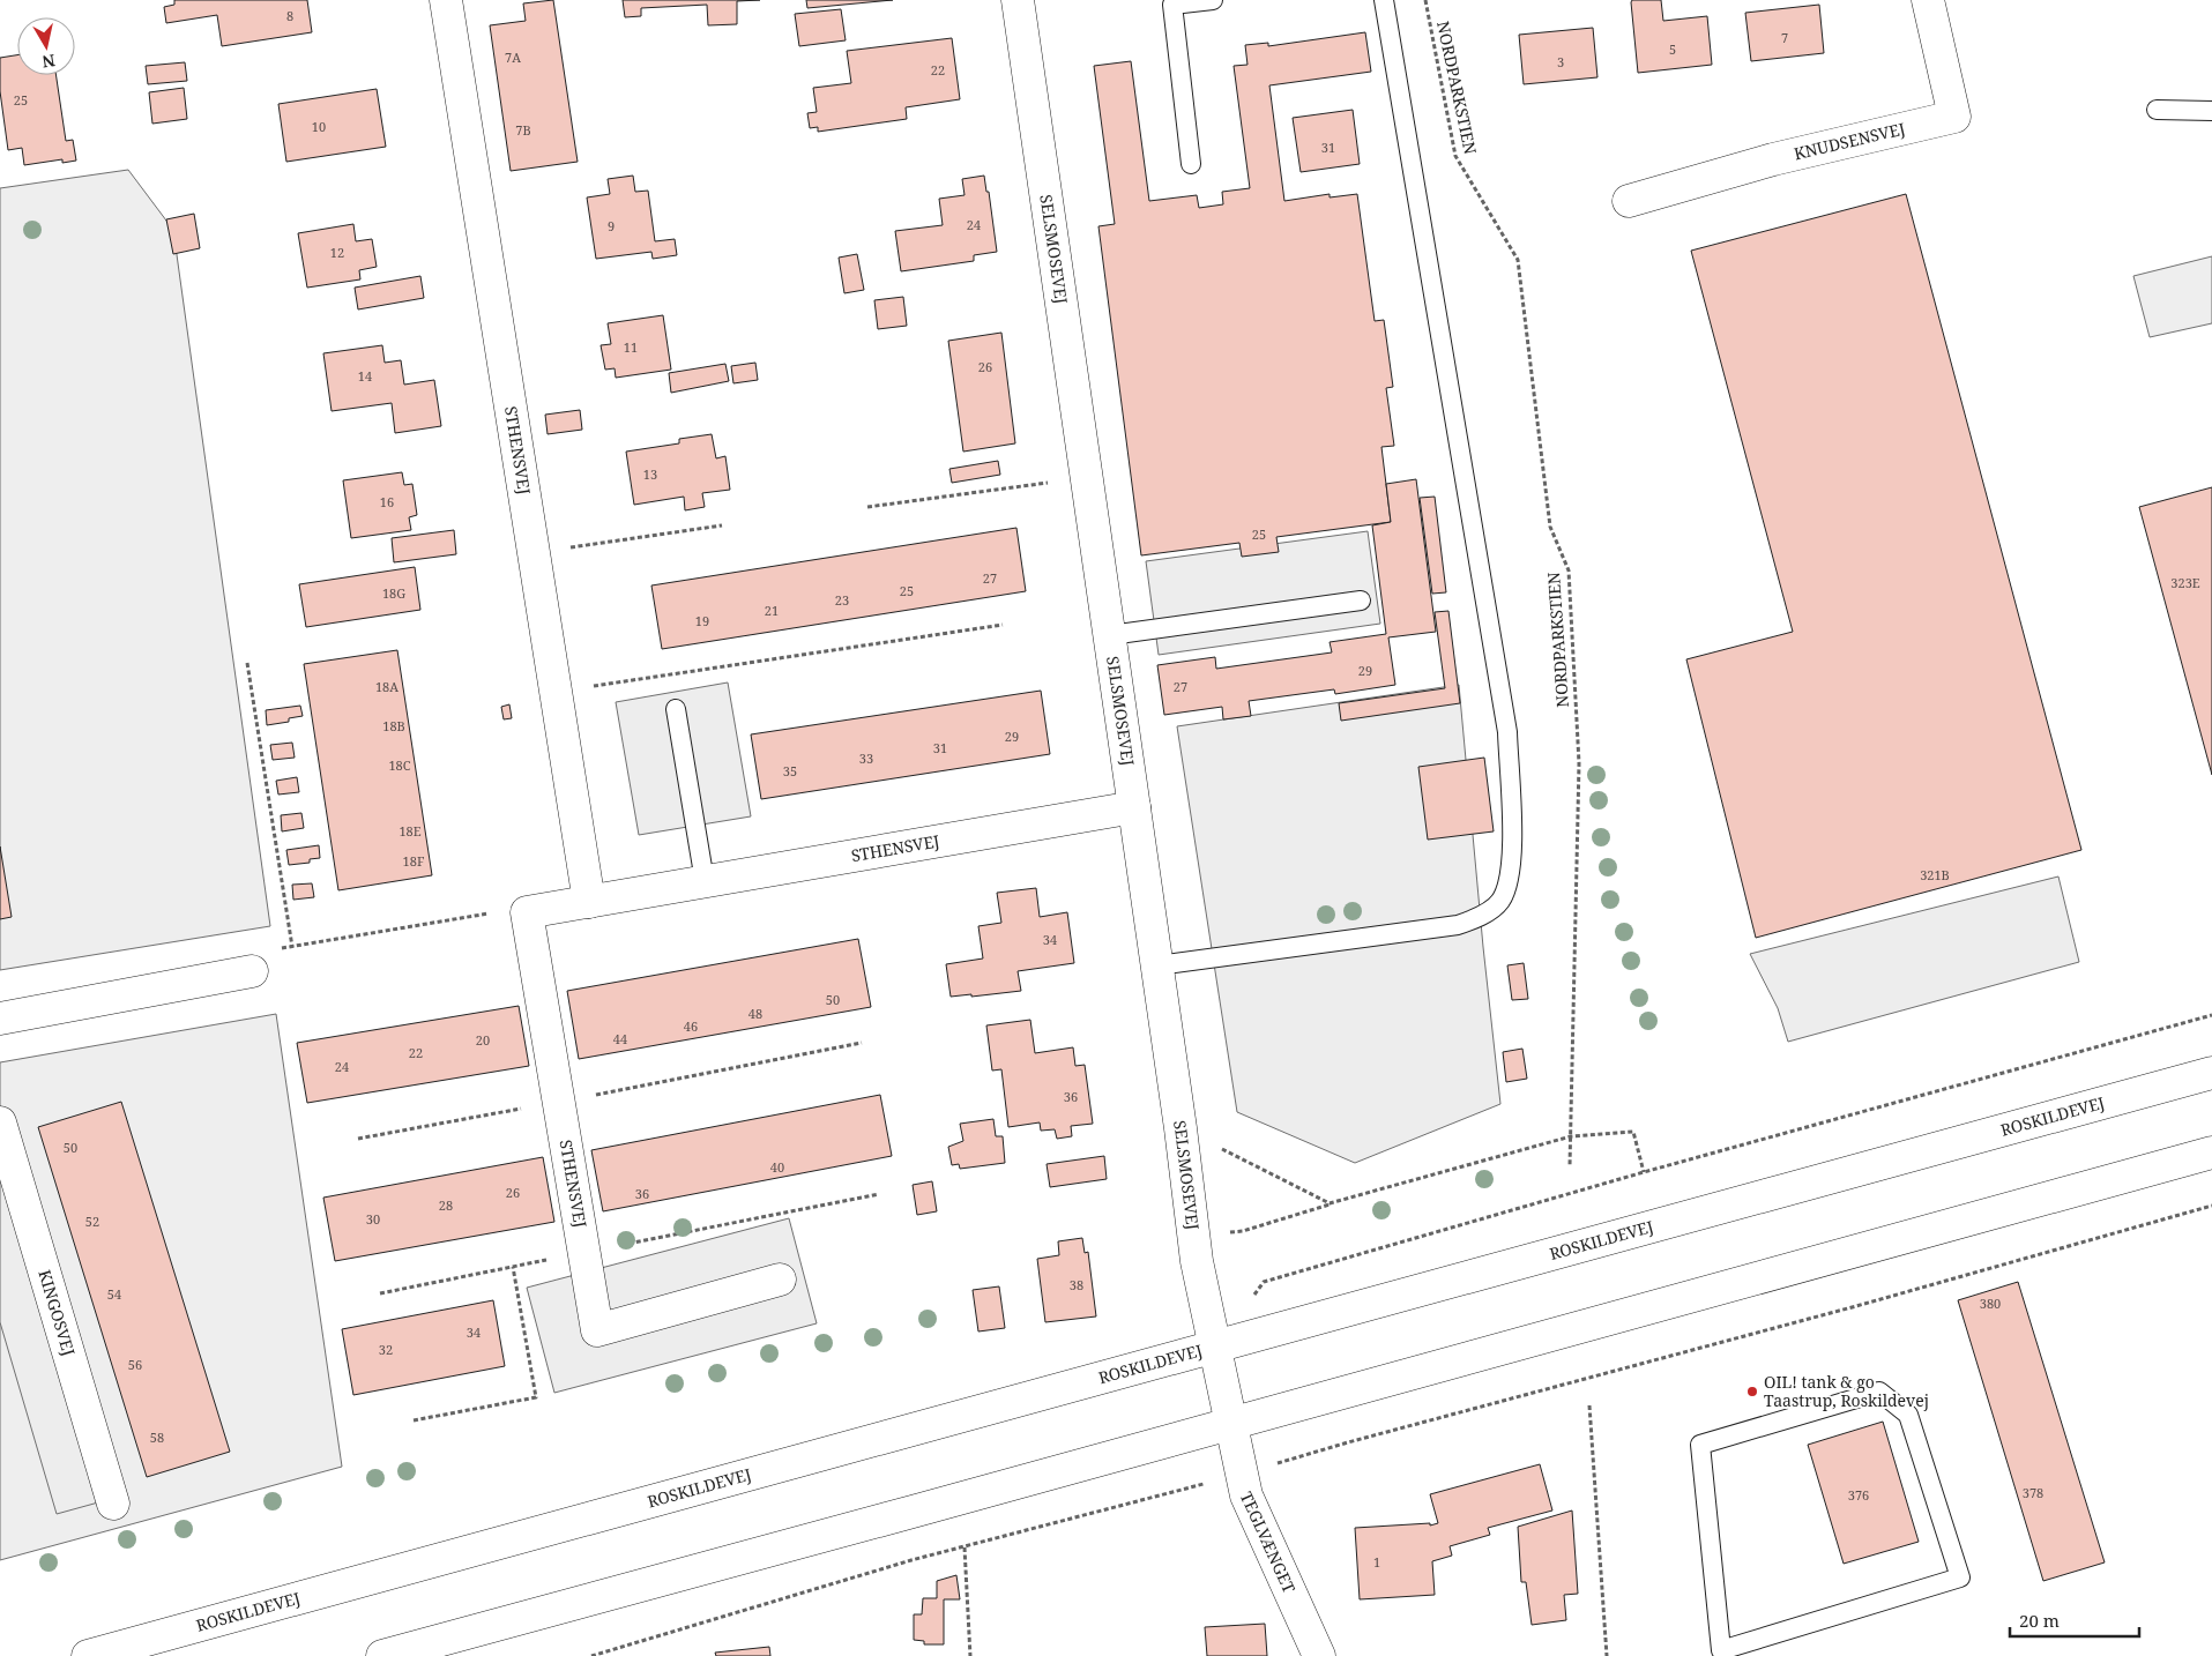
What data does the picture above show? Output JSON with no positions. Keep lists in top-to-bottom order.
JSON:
{
  "streets": {
    "street": [
      "KNUDSENSVEJ",
      "SELSMOSEVEJ",
      "STHENSVEJ",
      "ROSKILDEVEJ",
      "KINGOSVEJ",
      "TEGLVÆNGET"
    ],
    "path": ["NORDPARKSTIEN"]
  },
  "crossings": [
    ["SELSMOSEVEJ", "STHENSVEJ"],
    ["SELSMOSEVEJ", "ROSKILDEVEJ"],
    ["SELSMOSEVEJ", "TEGLVÆNGET"]
  ],
  "places": ["OIL! tank & go Taastrup, Roskildevej"],
  "house_numbers": [
    "8",
    "7",
    "5",
    "7A",
    "3",
    "22",
    "25",
    "10",
    "7B",
    "31",
    "24",
    "9",
    "12",
    "11",
    "26",
    "14",
    "13",
    "16",
    "25",
    "27",
    "323E",
    "25",
    "18G",
    "23",
    "21",
    "19",
    "29",
    "18A",
    "27",
    "18B",
    "29",
    "31",
    "33",
    "18C",
    "35",
    "18E",
    "18F",
    "321B",
    "34",
    "50",
    "48",
    "46",
    "44",
    "20",
    "22",
    "24",
    "36",
    "50",
    "40",
    "26",
    "36",
    "28",
    "30",
    "52",
    "38",
    "54",
    "380",
    "34",
    "32",
    "56",
    "58",
    "378",
    "376",
    "1"
  ],
  "scale_bar": "20 m",
  "north": "bottom"
}
